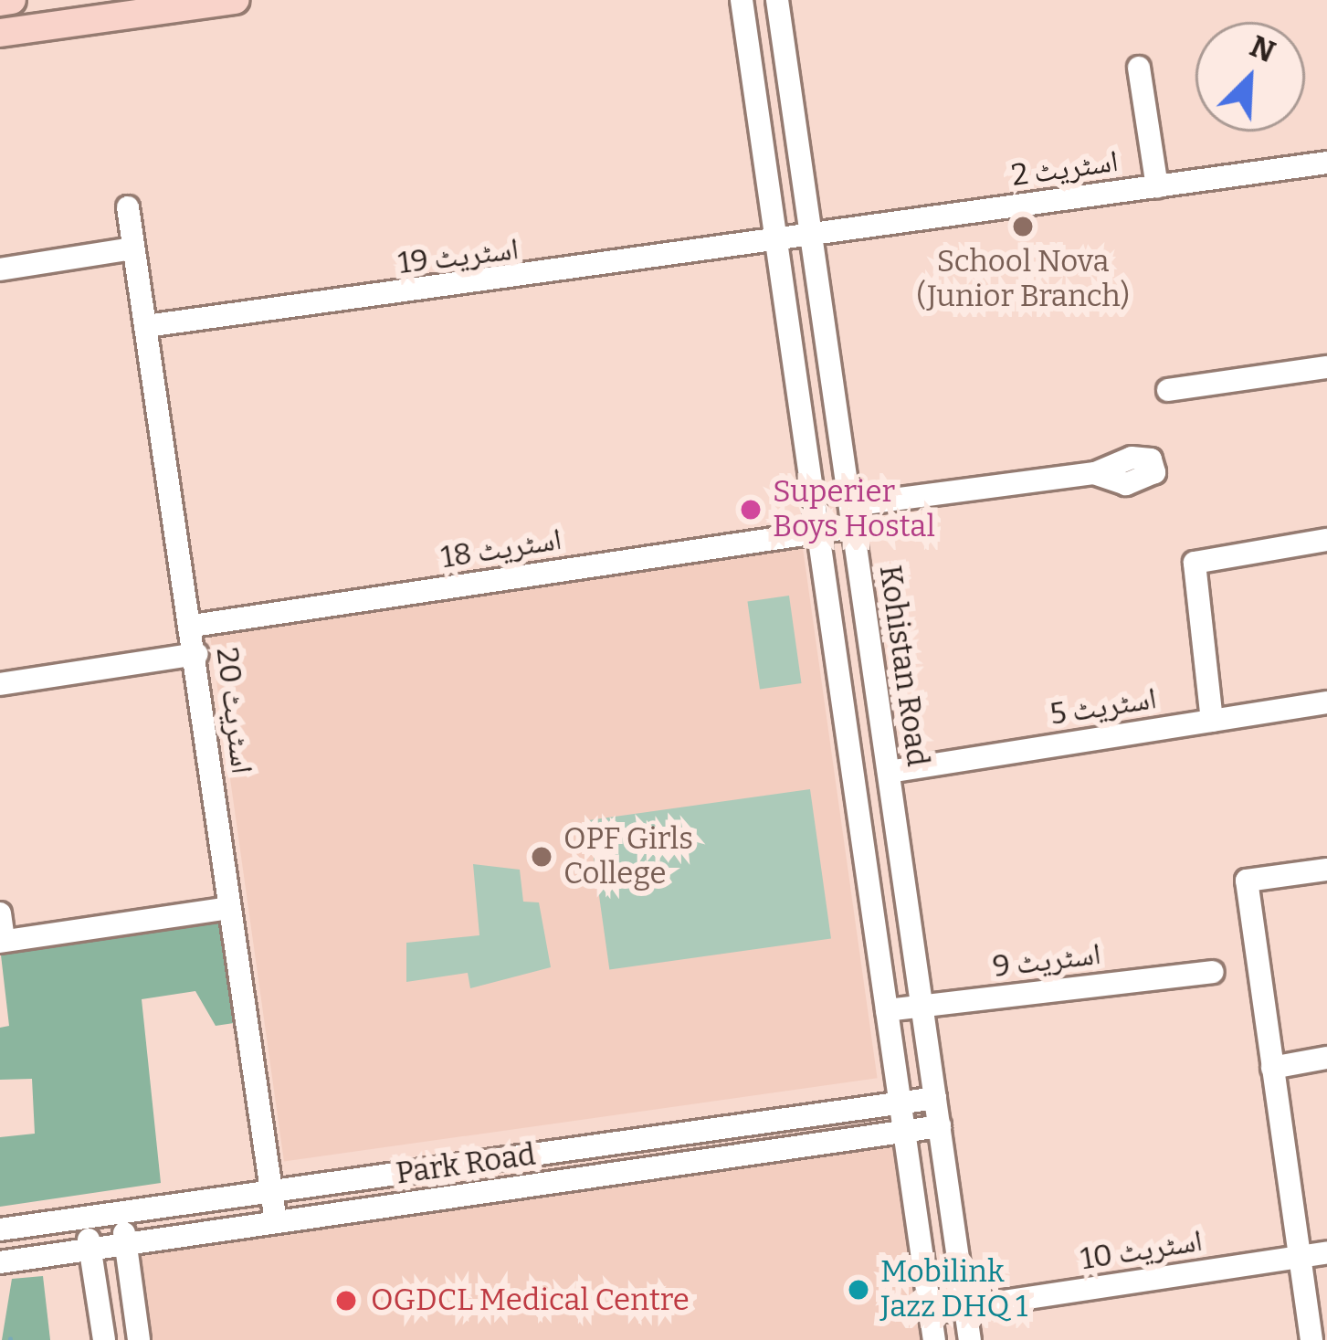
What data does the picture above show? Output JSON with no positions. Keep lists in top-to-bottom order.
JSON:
{
  "streets": {
    "street": [
      "اسٹریٹ 2",
      "اسٹریٹ 19",
      "اسٹریٹ 18",
      "Kohistan Road",
      "اسٹریٹ 5",
      "اسٹریٹ 20",
      "اسٹریٹ 9",
      "Park Road",
      "اسٹریٹ 10"
    ]
  },
  "crossings": [
    ["اسٹریٹ 2", "اسٹریٹ 19"],
    ["اسٹریٹ 2", "Kohistan Road"],
    ["اسٹریٹ 19", "اسٹریٹ 20"],
    ["اسٹریٹ 18", "Kohistan Road"],
    ["اسٹریٹ 18", "اسٹریٹ 20"],
    ["Kohistan Road", "اسٹریٹ 5"],
    ["Kohistan Road", "اسٹریٹ 9"],
    ["Kohistan Road", "Park Road"],
    ["Kohistan Road", "اسٹریٹ 10"],
    ["اسٹریٹ 20", "Park Road"]
  ],
  "places": [
    "School Nova (Junior Branch)",
    "Superier Boys Hostal",
    "OPF Girls College",
    "Mobilink Jazz DHQ 1",
    "OGDCL Medical Centre"
  ],
  "north": "top right"
}
